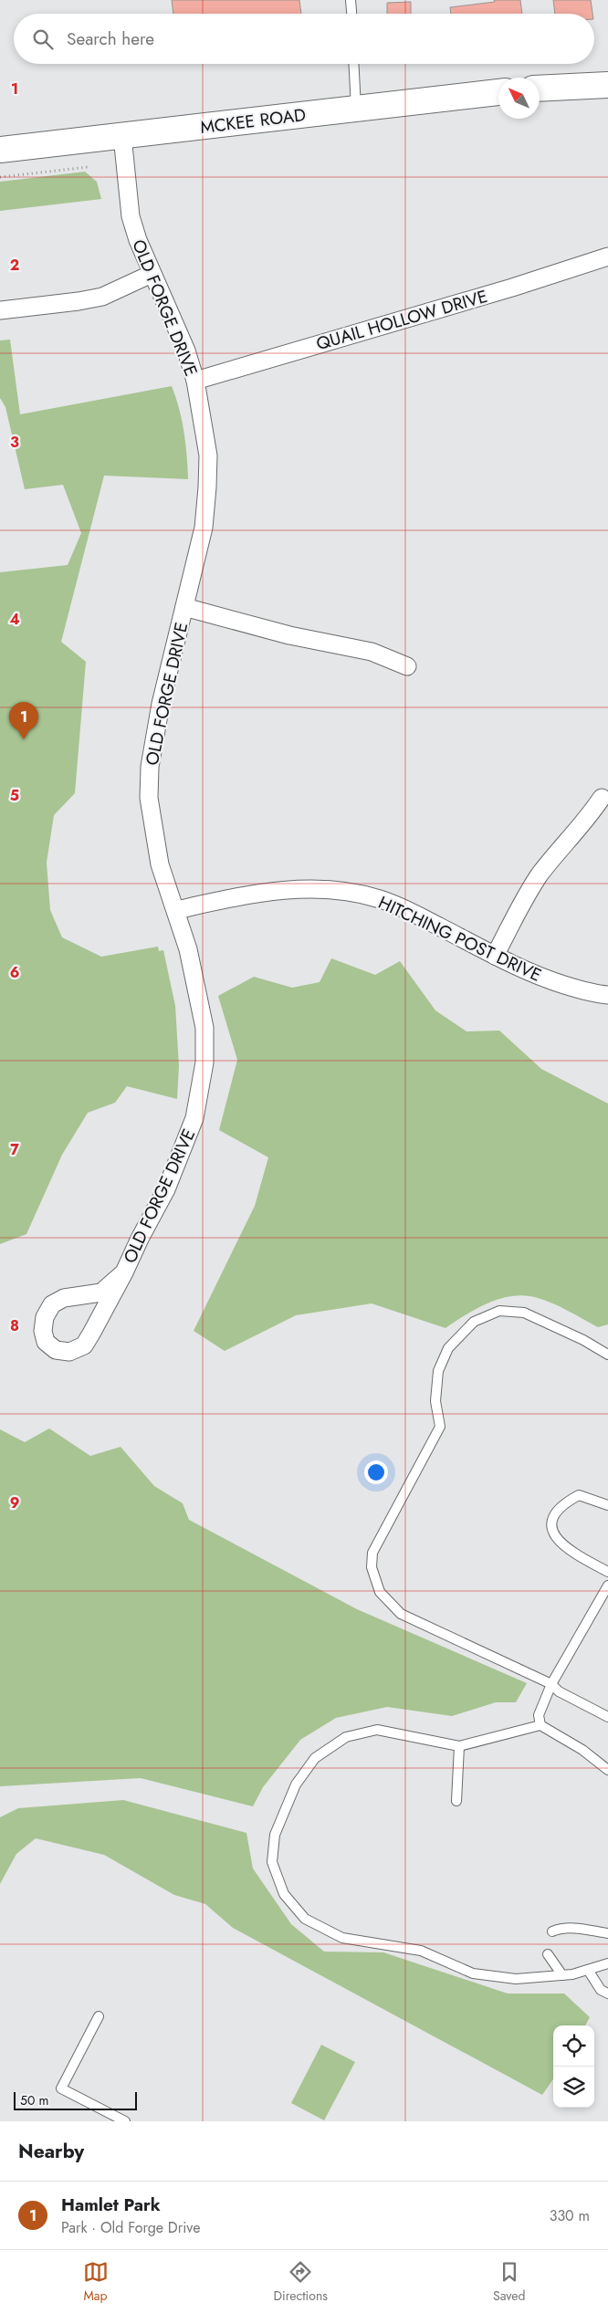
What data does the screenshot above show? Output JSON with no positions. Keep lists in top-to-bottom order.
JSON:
{
  "streets": {
    "main road": ["MCKEE ROAD"],
    "street": ["OLD FORGE DRIVE", "QUAIL HOLLOW DRIVE", "HITCHING POST DRIVE"]
  },
  "crossings": [
    ["MCKEE ROAD", "OLD FORGE DRIVE"],
    ["OLD FORGE DRIVE", "QUAIL HOLLOW DRIVE"],
    ["OLD FORGE DRIVE", "HITCHING POST DRIVE"]
  ],
  "scale_bar": "50 m",
  "north": "top left",
  "page": {
    "search": "Search here",
    "pins": "1",
    "scale": "50 m",
    "heading": "Nearby",
    "list": [
      {
        "mark": "1",
        "name": "Hamlet Park",
        "note": "Park · Old Forge Drive",
        "value": "330 m"
      }
    ],
    "nav": ["Map", "Directions", "Saved"]
  },
  "grid": {
    "rows": [
      "1",
      "2",
      "3",
      "4",
      "5",
      "6",
      "7",
      "8",
      "9"
    ]
  }
}
